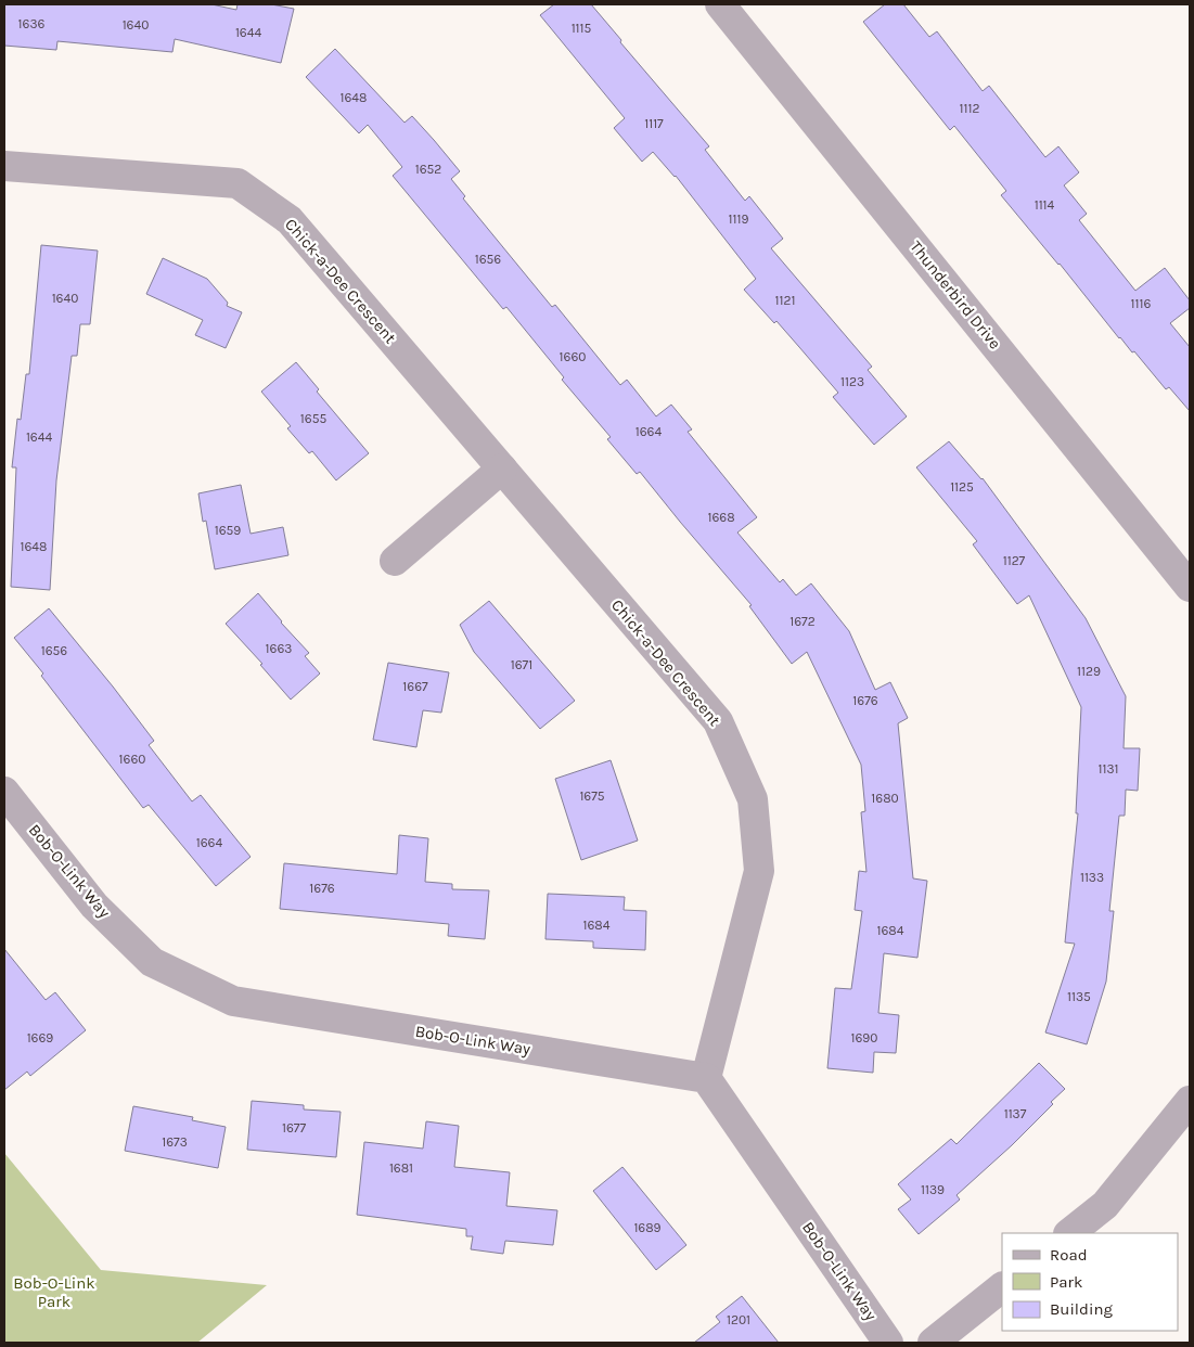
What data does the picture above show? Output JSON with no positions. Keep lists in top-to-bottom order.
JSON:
{
  "streets": {
    "street": ["Chick-a-Dee Crescent", "Thunderbird Drive", "Bob-O-Link Way"]
  },
  "crossings": [
    ["Chick-a-Dee Crescent", "Bob-O-Link Way"]
  ],
  "parks": ["Bob-O-Link Park"],
  "house_numbers": [
    "1636",
    "1640",
    "1115",
    "1644",
    "1648",
    "1112",
    "1117",
    "1652",
    "1114",
    "1119",
    "1656",
    "1640",
    "1121",
    "1116",
    "1660",
    "1123",
    "1655",
    "1664",
    "1644",
    "1125",
    "1668",
    "1659",
    "1648",
    "1127",
    "1672",
    "1663",
    "1656",
    "1671",
    "1129",
    "1667",
    "1676",
    "1660",
    "1131",
    "1675",
    "1680",
    "1664",
    "1133",
    "1676",
    "1684",
    "1684",
    "1135",
    "1669",
    "1690",
    "1137",
    "1677",
    "1673",
    "1681",
    "1139",
    "1689",
    "1201"
  ],
  "legend": ["Road", "Park", "Building"]
}
